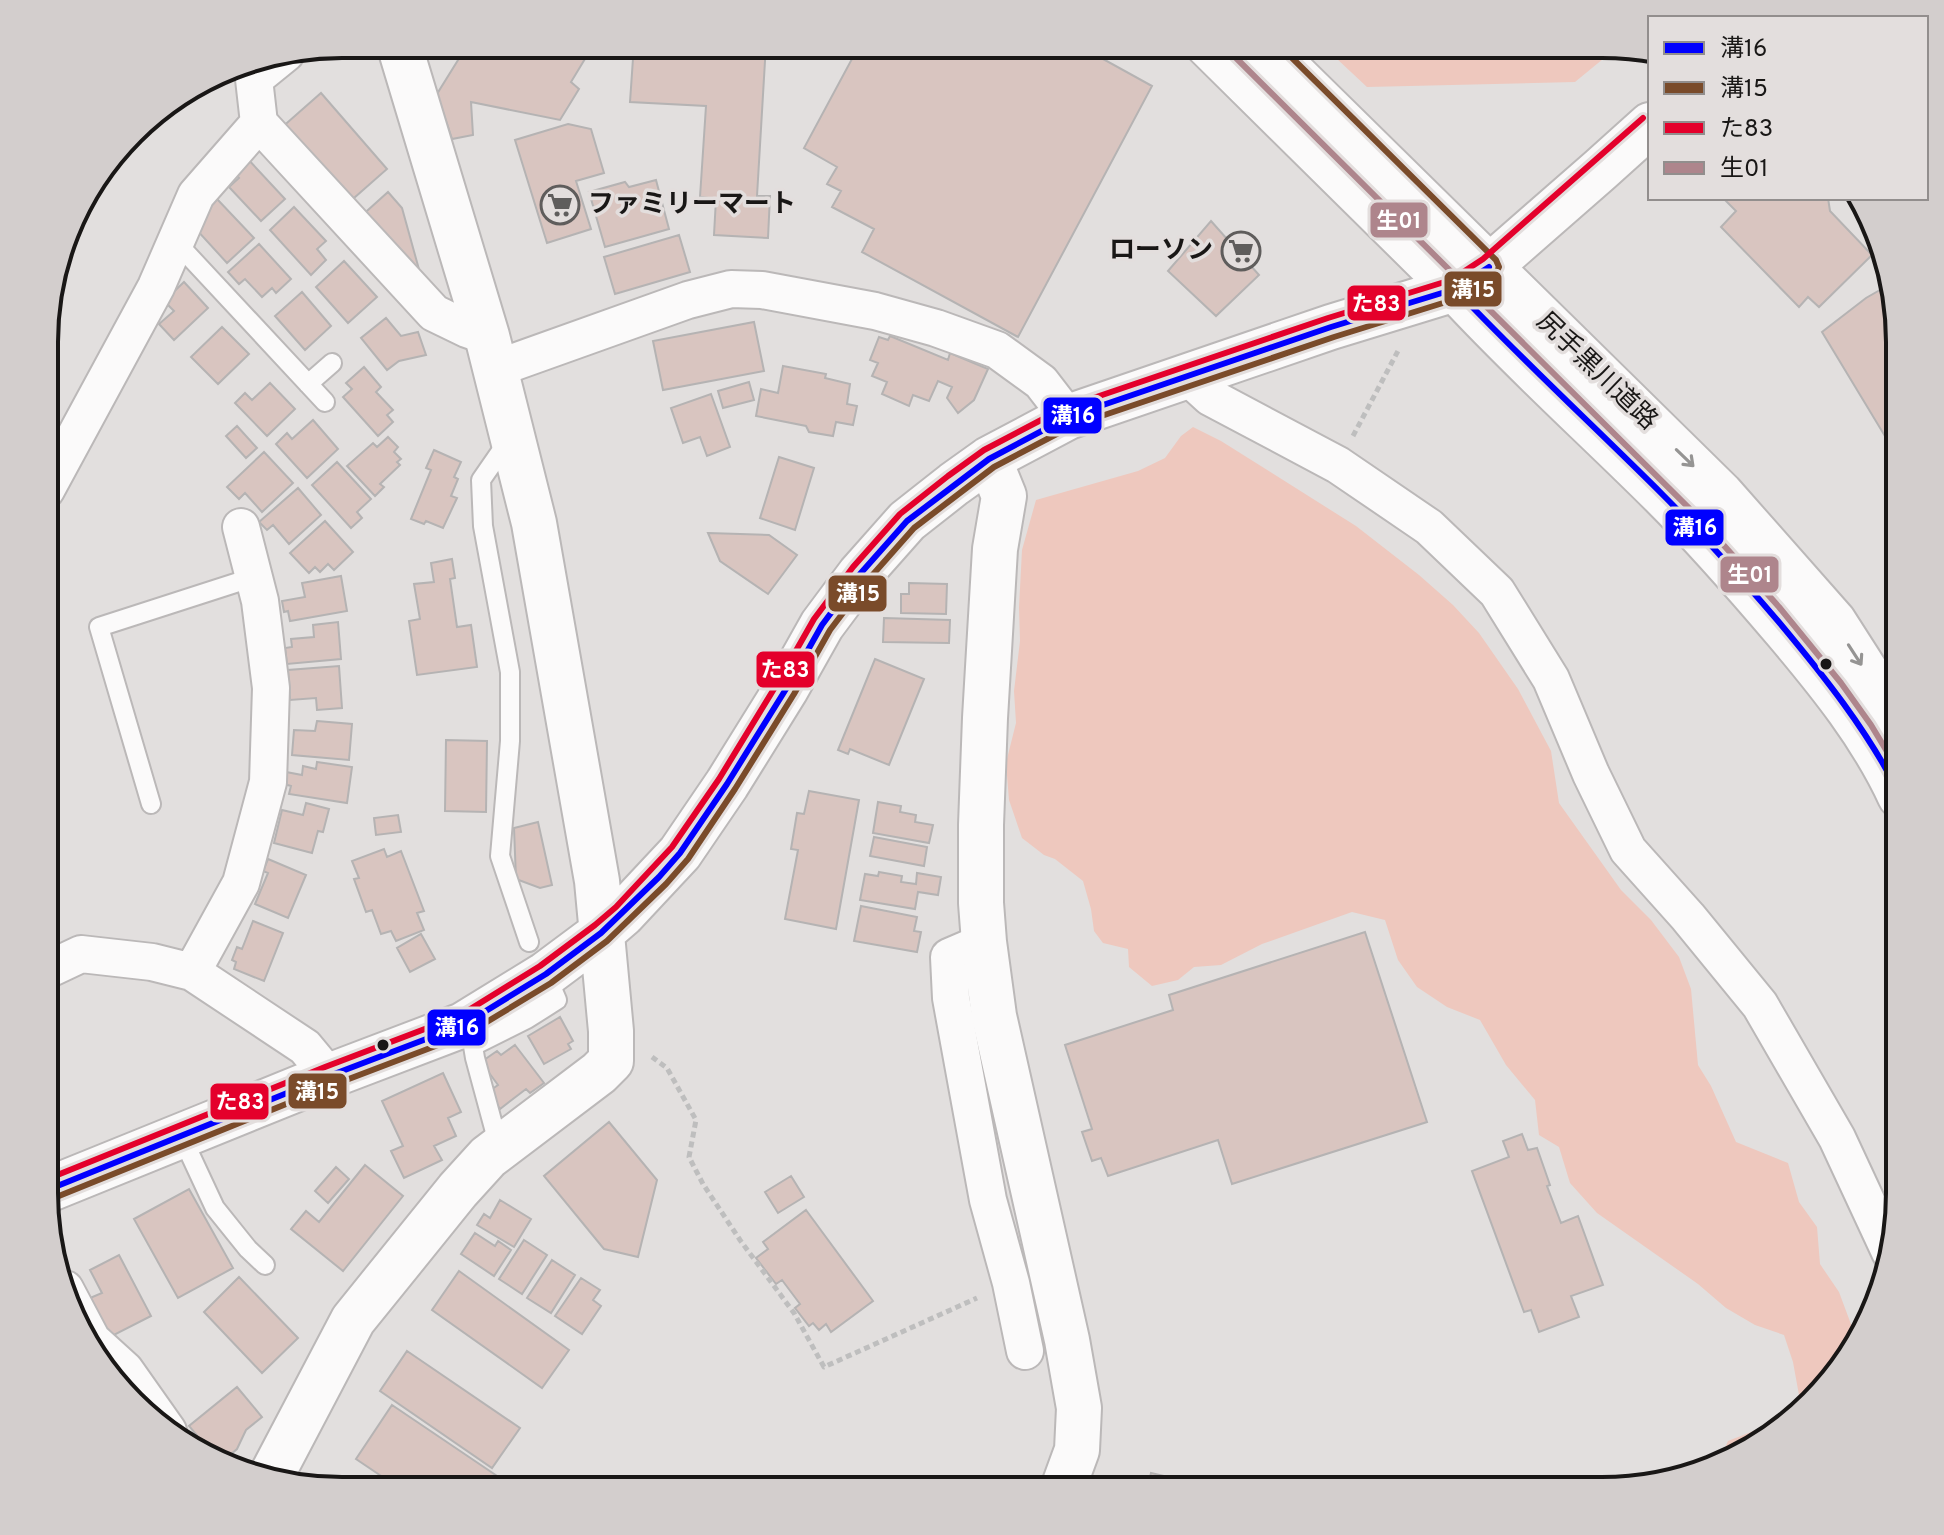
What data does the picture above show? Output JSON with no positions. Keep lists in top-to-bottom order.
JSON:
{
  "streets": {
    "street": ["尻手黒川道路"]
  },
  "places": {
    "supermarket": ["ファミリーマート", "ローソン"]
  },
  "lines": [
    "transit line 生01",
    "transit line 溝15",
    "transit line た83",
    "transit line 溝16"
  ],
  "legend": [
    "溝16",
    "溝15",
    "た83",
    "生01"
  ]
}
